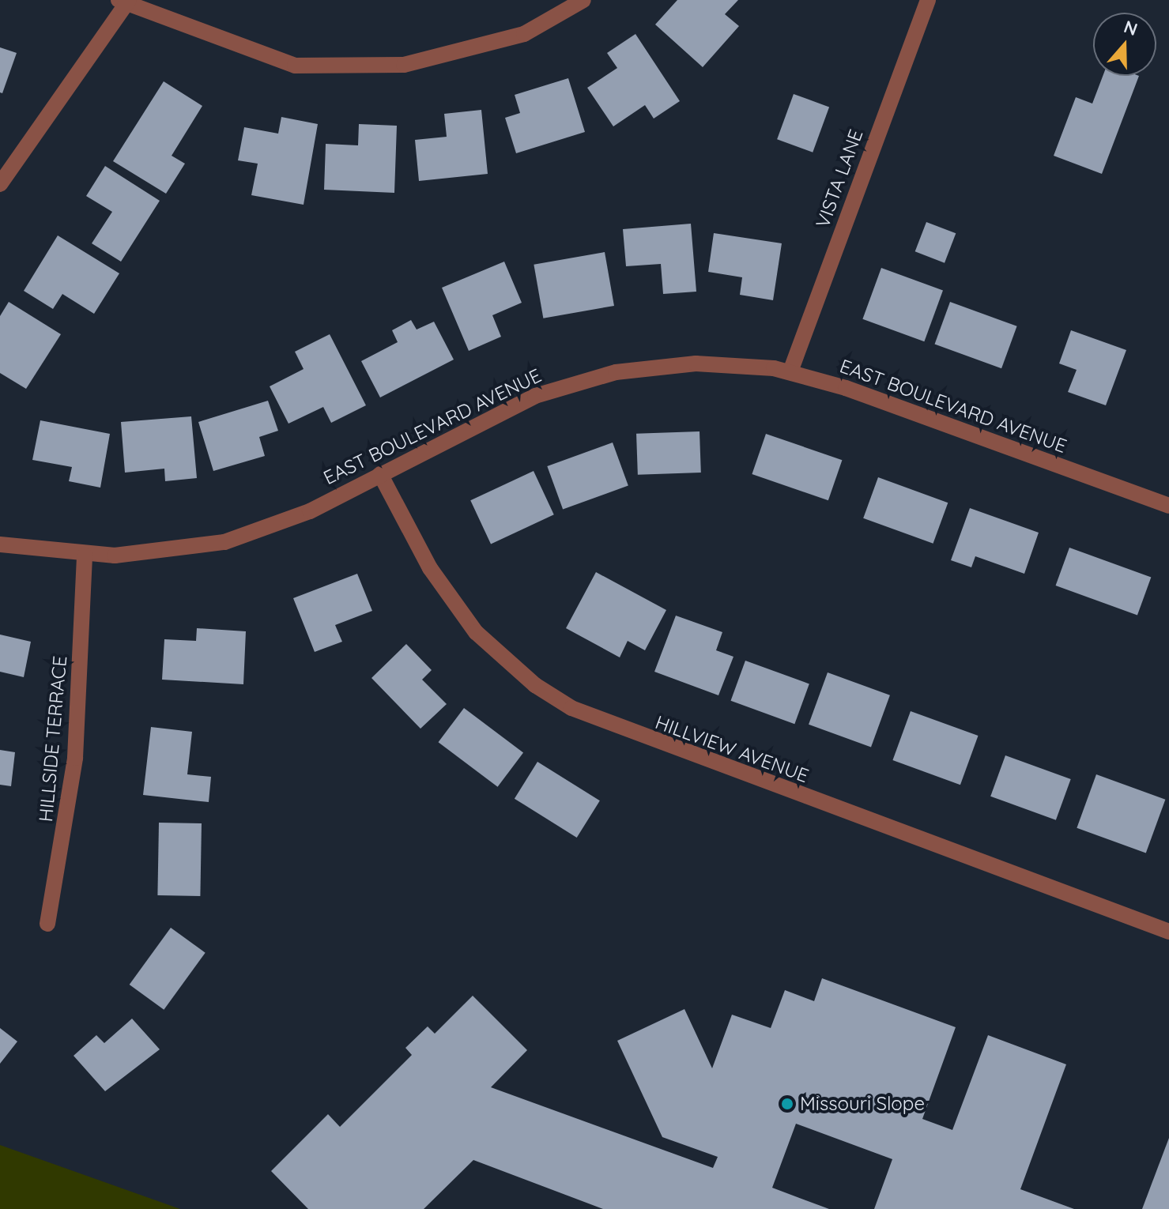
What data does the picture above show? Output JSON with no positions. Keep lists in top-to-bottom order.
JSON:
{
  "streets": {
    "street": [
      "VISTA LANE",
      "EAST BOULEVARD AVENUE",
      "HILLSIDE TERRACE",
      "HILLVIEW AVENUE"
    ]
  },
  "crossings": [
    ["VISTA LANE", "EAST BOULEVARD AVENUE"],
    ["EAST BOULEVARD AVENUE", "HILLSIDE TERRACE"],
    ["EAST BOULEVARD AVENUE", "HILLVIEW AVENUE"]
  ],
  "places": ["Missouri Slope"],
  "north": "top"
}
